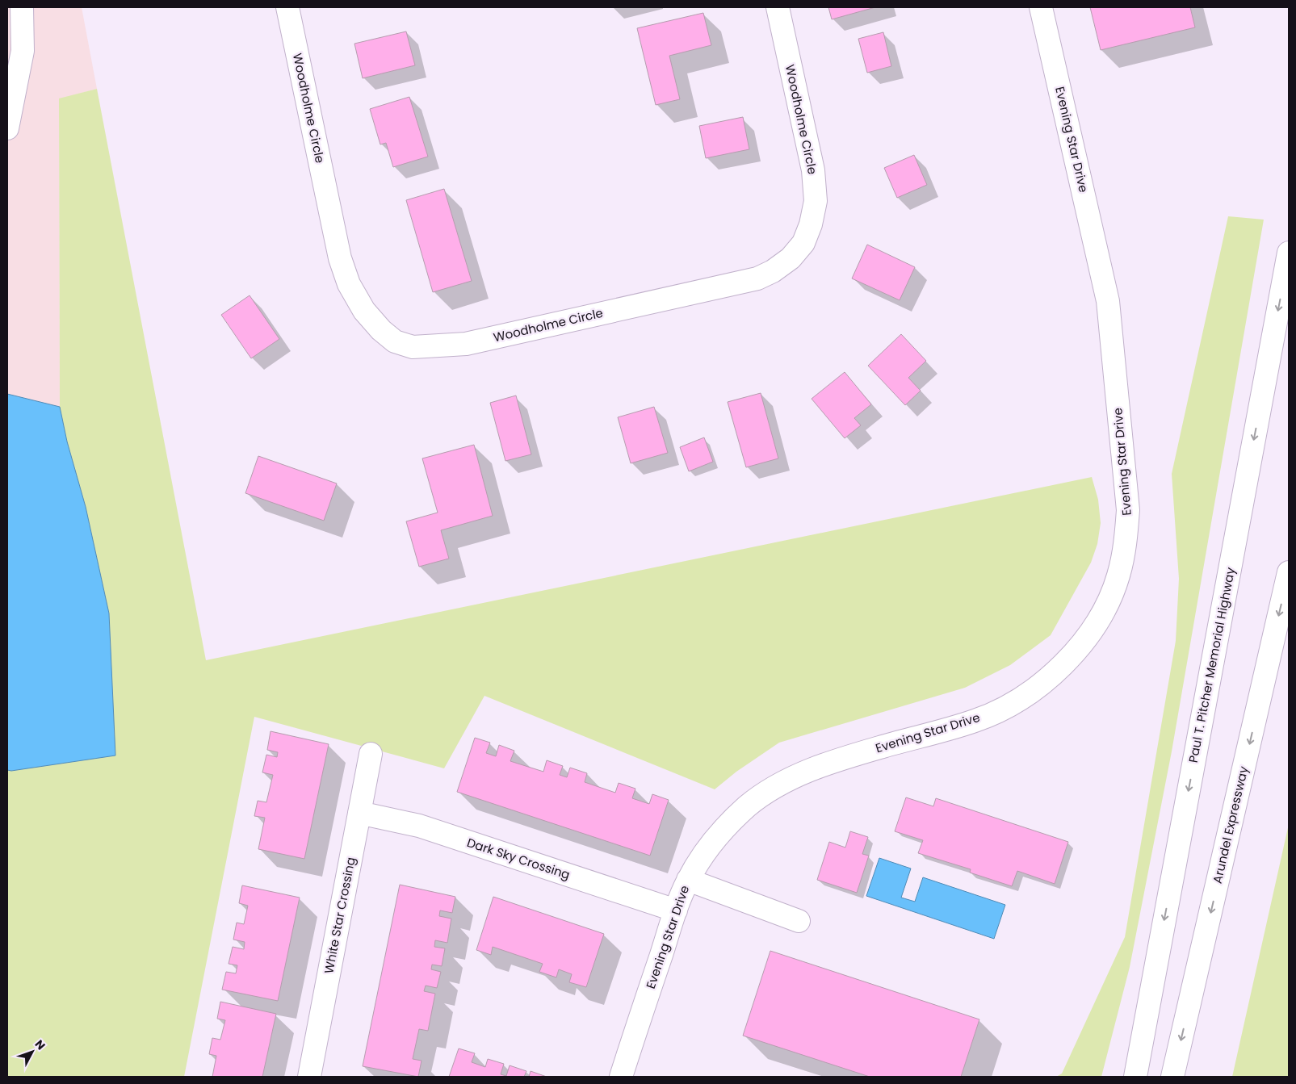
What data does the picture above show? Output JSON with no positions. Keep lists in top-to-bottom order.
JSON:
{
  "streets": {
    "main road": [
      "Woodholme Circle",
      "Evening Star Drive",
      "Paul T. Pitcher Memorial Highway",
      "Arundel Expressway",
      "Dark Sky Crossing",
      "White Star Crossing"
    ]
  },
  "crossings": [
    ["Evening Star Drive", "Dark Sky Crossing"],
    ["Dark Sky Crossing", "White Star Crossing"]
  ],
  "one_way": ["Paul T. Pitcher Memorial Highway", "Arundel Expressway"],
  "north": "top right"
}
